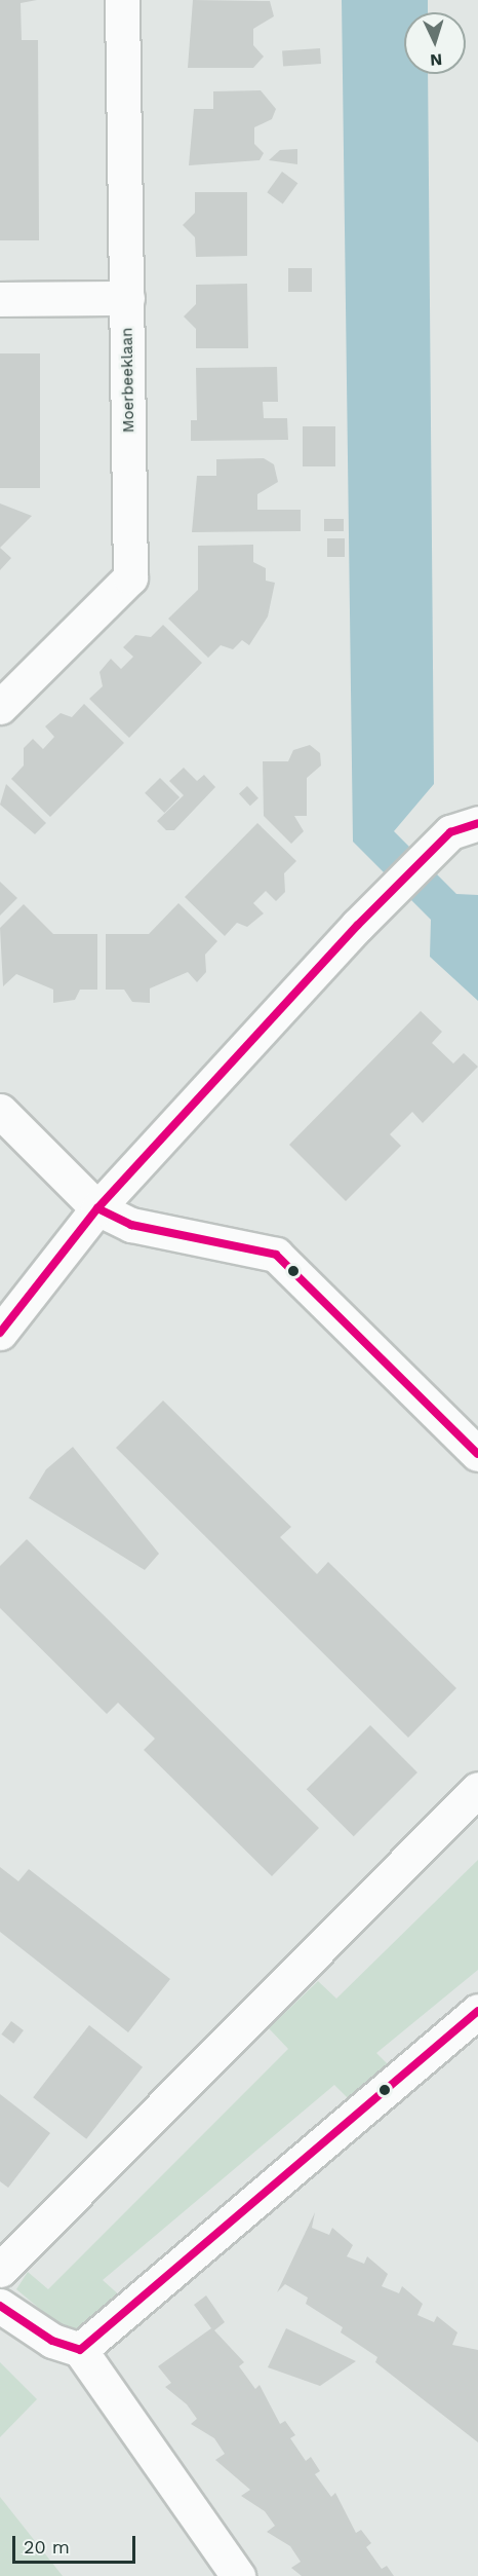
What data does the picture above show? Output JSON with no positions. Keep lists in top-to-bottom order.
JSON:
{
  "streets": {
    "street": ["Moerbeeklaan"]
  },
  "scale_bar": "20 m",
  "north": "bottom"
}
